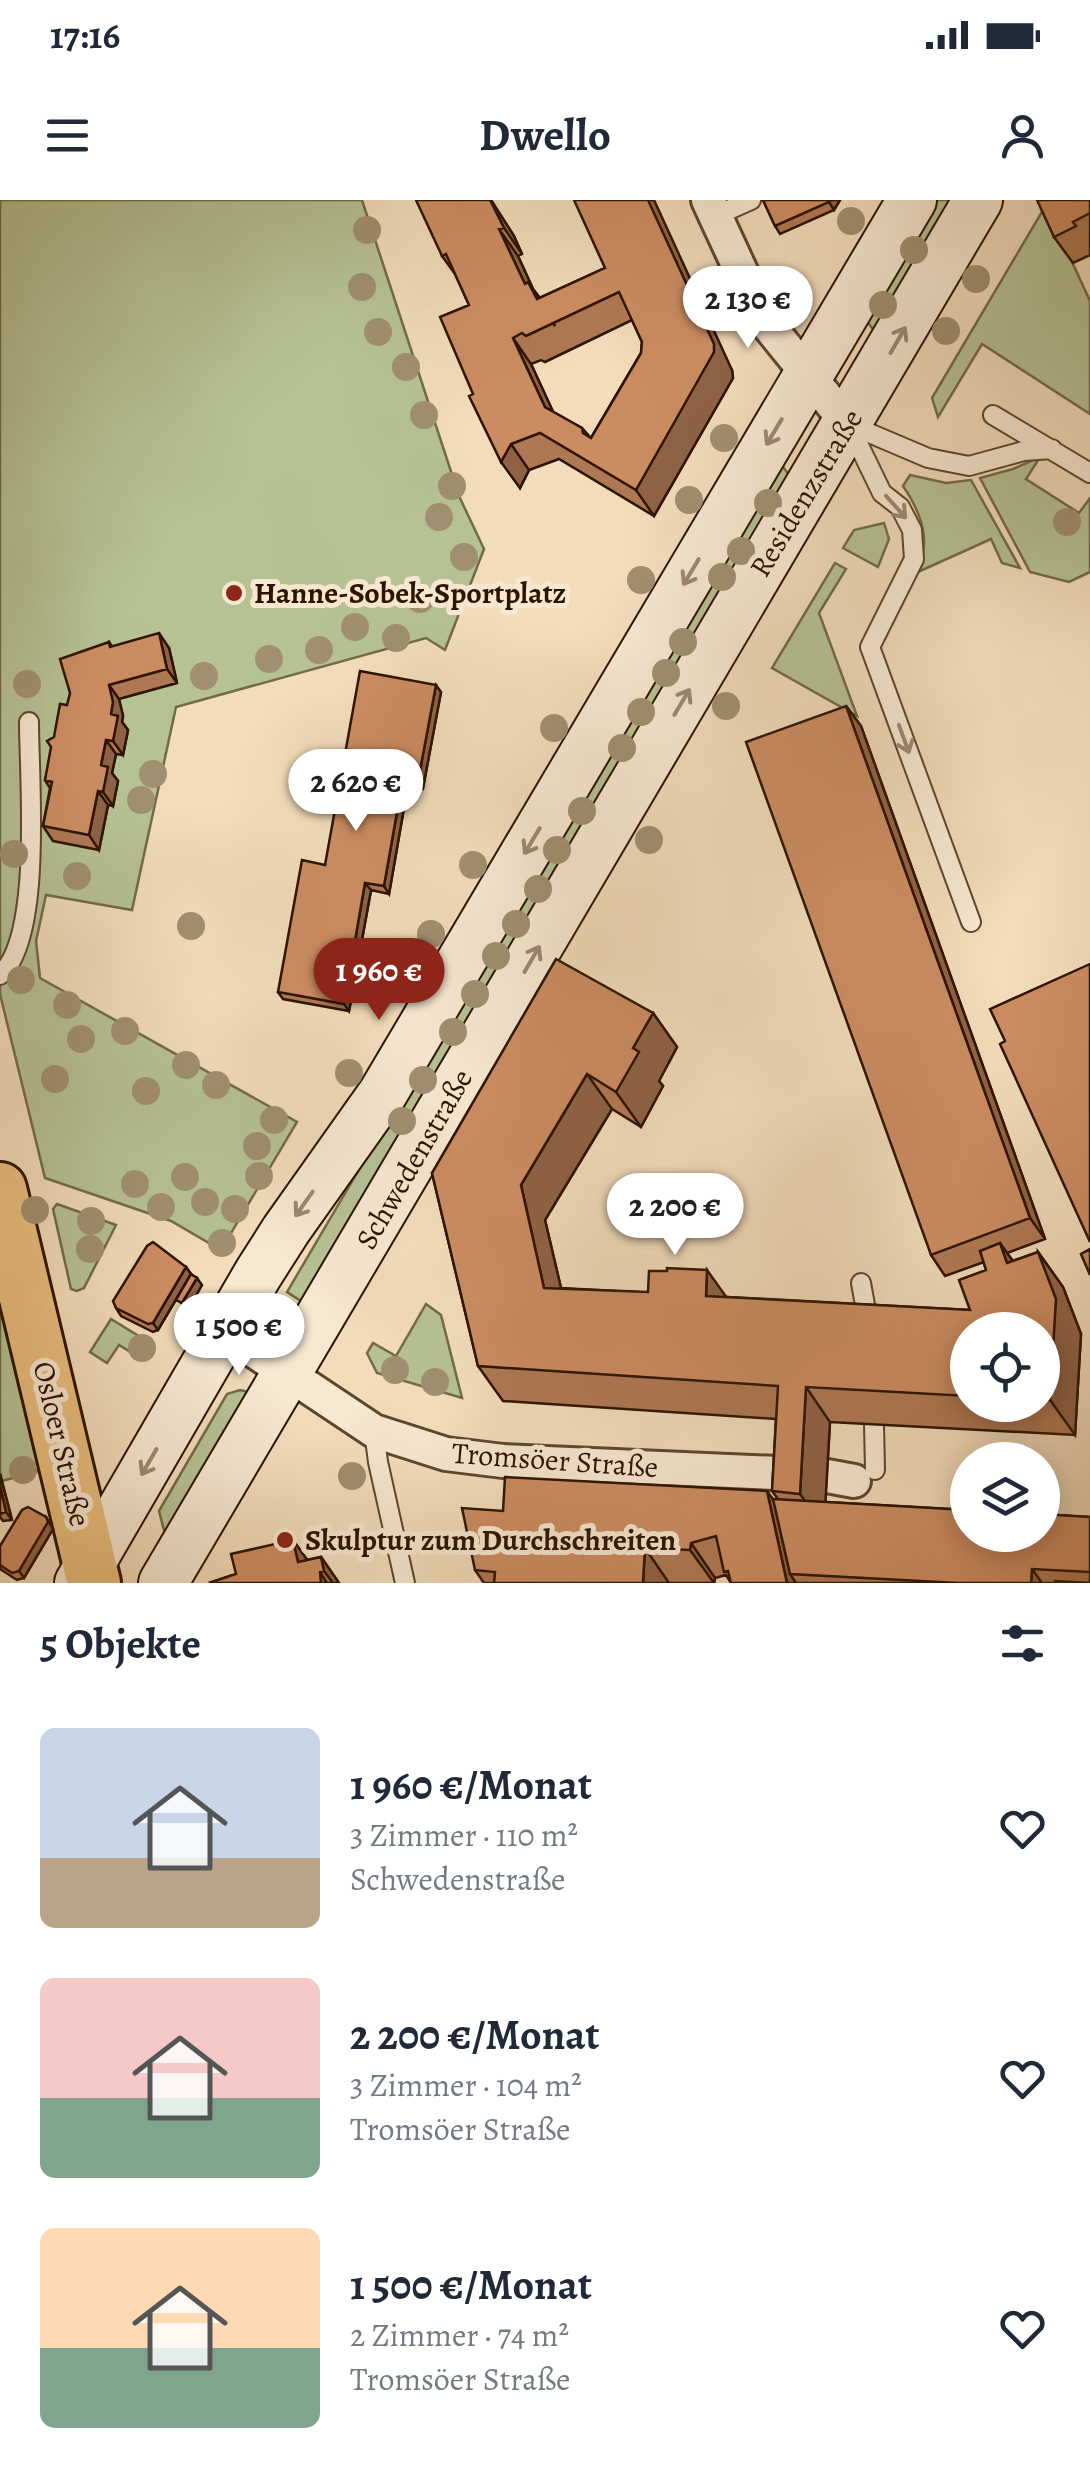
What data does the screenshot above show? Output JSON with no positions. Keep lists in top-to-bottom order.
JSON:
{
  "streets": {
    "main road": ["Residenzstraße", "Schwedenstraße", "Osloer Straße"],
    "street": ["Tromsöer Straße"]
  },
  "crossings": [
    ["Residenzstraße", "Schwedenstraße"],
    ["Schwedenstraße", "Osloer Straße"],
    ["Schwedenstraße", "Tromsöer Straße"]
  ],
  "places": ["Hanne-Sobek-Sportplatz", "Skulptur zum Durchschreiten"],
  "page": {
    "status": "17:16",
    "header": "Dwello",
    "price": [
      "2 130 €",
      "2 620 €",
      "1 960 €",
      "2 200 €",
      "1 500 €"
    ],
    "heading": "5 Objekte",
    "list": [
      {
        "name": "1 960 €/Monat",
        "note": "3 Zimmer · 110 m² · Schwedenstraße"
      },
      {
        "name": "2 200 €/Monat",
        "note": "3 Zimmer · 104 m² · Tromsöer Straße"
      },
      {
        "name": "1 500 €/Monat",
        "note": "2 Zimmer · 74 m² · Tromsöer Straße"
      }
    ]
  }
}
